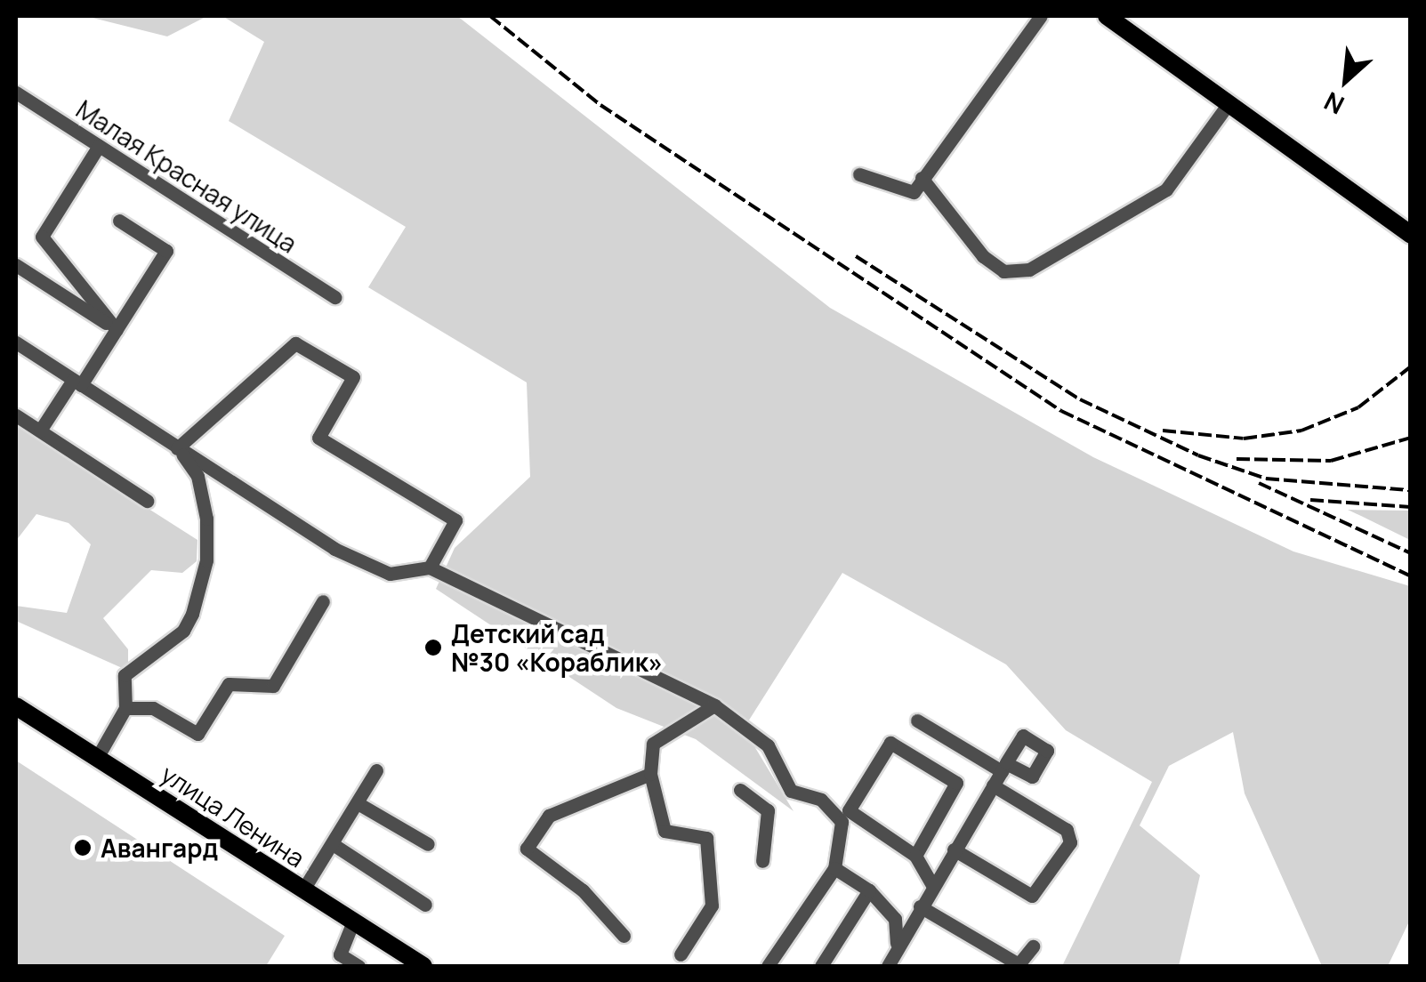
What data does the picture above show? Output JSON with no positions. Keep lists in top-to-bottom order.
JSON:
{
  "streets": {
    "main road": ["улица Ленина"],
    "street": ["Малая Красная улица"]
  },
  "places": ["Детский сад №30 «Кораблик»", "Авангард"],
  "north": "bottom left"
}
